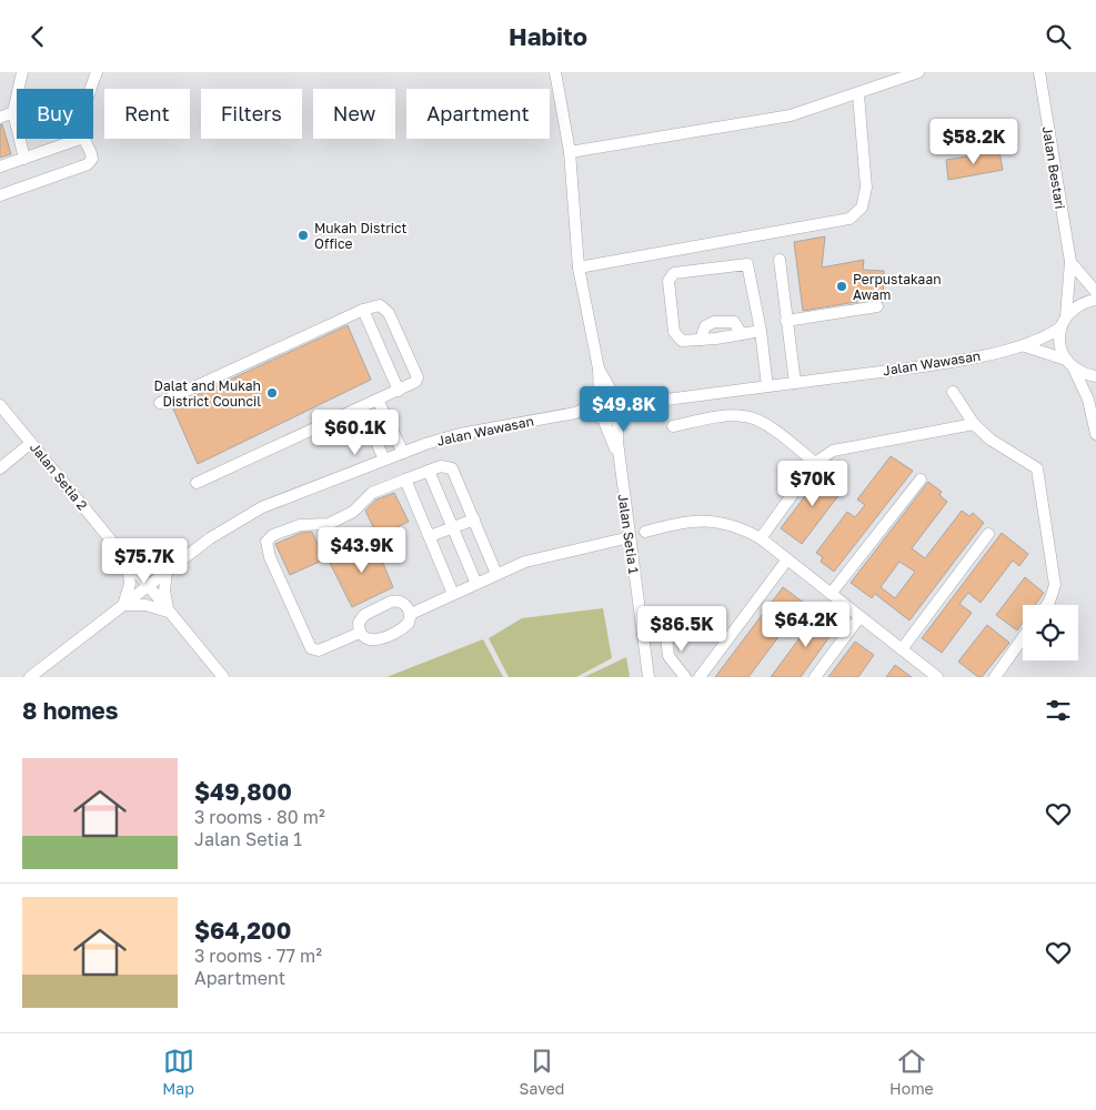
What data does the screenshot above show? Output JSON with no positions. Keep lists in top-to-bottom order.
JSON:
{
  "streets": {
    "street": [
      "Jalan Bestari",
      "Jalan Wawasan",
      "Jalan Setia 2",
      "Jalan Setia 1"
    ]
  },
  "crossings": [
    ["Jalan Bestari", "Jalan Wawasan"],
    ["Jalan Wawasan", "Jalan Setia 2"],
    ["Jalan Wawasan", "Jalan Setia 1"]
  ],
  "places": ["Mukah District Office", "Perpustakaan Awam", "Dalat and Mukah District Council"],
  "page": {
    "header": "Habito",
    "chip": [
      "Buy",
      "Rent",
      "Filters",
      "New",
      "Apartment"
    ],
    "price": [
      "$58.2K",
      "$49.8K",
      "$60.1K",
      "$70K",
      "$43.9K",
      "$75.7K",
      "$64.2K",
      "$86.5K"
    ],
    "heading": "8 homes",
    "list": [
      {
        "name": "$49,800",
        "note": "3 rooms · 80 m² · Jalan Setia 1"
      },
      {
        "name": "$64,200",
        "note": "3 rooms · 77 m² · Apartment"
      }
    ],
    "tabs": ["Map", "Saved", "Home"]
  }
}
